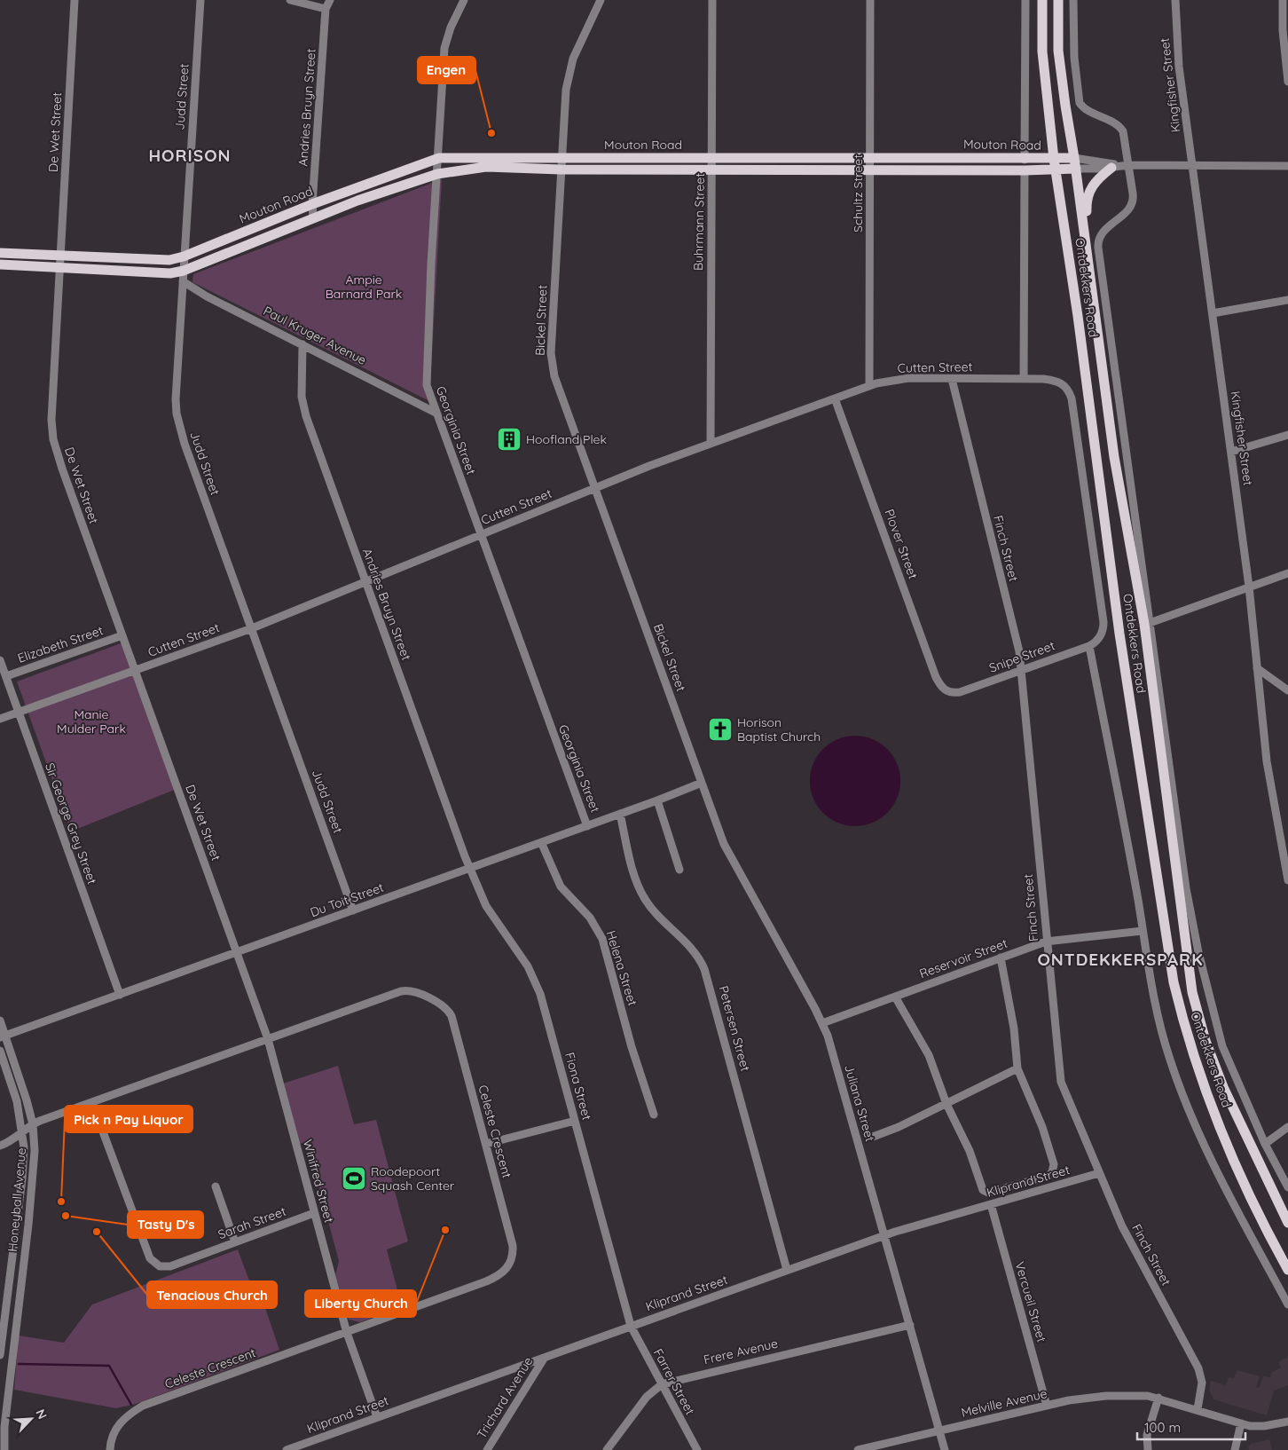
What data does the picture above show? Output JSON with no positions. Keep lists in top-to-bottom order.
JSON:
{
  "streets": {
    "main road": ["Mouton Road", "Ontdekkers Road"],
    "street": [
      "Kingfisher Street",
      "Judd Street",
      "Andries Bruyn Street",
      "De Wet Street",
      "Schultz Street",
      "Buhrmann Street",
      "Bickel Street",
      "Paul Kruger Avenue",
      "Cutten Street",
      "Georginia Street",
      "Plover Street",
      "Finch Street",
      "Elizabeth Street",
      "Snipe Street",
      "Sir George Grey Street",
      "Du Toit Street",
      "Reservoir Street",
      "Helena Street",
      "Petersen Street",
      "Fiona Street",
      "Juliana Street",
      "Celeste Crescent",
      "Winifred Street",
      "Kliprand Street",
      "Honeyball Avenue",
      "Sarah Street",
      "Vercueil Street",
      "Frere Avenue",
      "Farrer Street",
      "Trichard Avenue",
      "Melville Avenue"
    ]
  },
  "crossings": [
    ["Kingfisher Street", "Mouton Road"],
    ["Judd Street", "Mouton Road"],
    ["Judd Street", "Paul Kruger Avenue"],
    ["Judd Street", "Cutten Street"],
    ["Judd Street", "Du Toit Street"],
    ["Andries Bruyn Street", "Mouton Road"],
    ["Andries Bruyn Street", "Paul Kruger Avenue"],
    ["Andries Bruyn Street", "Cutten Street"],
    ["Andries Bruyn Street", "Du Toit Street"],
    ["Andries Bruyn Street", "Fiona Street"],
    ["De Wet Street", "Cutten Street"],
    ["De Wet Street", "Elizabeth Street"],
    ["De Wet Street", "Du Toit Street"],
    ["De Wet Street", "Winifred Street"],
    ["Mouton Road", "Schultz Street"],
    ["Mouton Road", "Buhrmann Street"],
    ["Mouton Road", "Ontdekkers Road"],
    ["Mouton Road", "Bickel Street"],
    ["Mouton Road", "Georginia Street"],
    ["Schultz Street", "Cutten Street"],
    ["Buhrmann Street", "Cutten Street"],
    ["Bickel Street", "Cutten Street"],
    ["Bickel Street", "Du Toit Street"],
    ["Bickel Street", "Juliana Street"],
    ["Paul Kruger Avenue", "Georginia Street"],
    ["Cutten Street", "Georginia Street"],
    ["Cutten Street", "Plover Street"],
    ["Cutten Street", "Finch Street"],
    ["Cutten Street", "Snipe Street"],
    ["Cutten Street", "Sir George Grey Street"],
    ["Georginia Street", "Du Toit Street"],
    ["Plover Street", "Snipe Street"],
    ["Finch Street", "Snipe Street"],
    ["Finch Street", "Reservoir Street"],
    ["Finch Street", "Kliprand Street"],
    ["Finch Street", "Melville Avenue"],
    ["Elizabeth Street", "Sir George Grey Street"],
    ["Sir George Grey Street", "Du Toit Street"],
    ["Du Toit Street", "Helena Street"],
    ["Du Toit Street", "Petersen Street"],
    ["Du Toit Street", "Fiona Street"],
    ["Du Toit Street", "Juliana Street"],
    ["Du Toit Street", "Winifred Street"],
    ["Du Toit Street", "Honeyball Avenue"],
    ["Reservoir Street", "Juliana Street"],
    ["Petersen Street", "Kliprand Street"],
    ["Fiona Street", "Kliprand Street"],
    ["Fiona Street", "Farrer Street"],
    ["Juliana Street", "Kliprand Street"],
    ["Juliana Street", "Frere Avenue"],
    ["Juliana Street", "Melville Avenue"],
    ["Celeste Crescent", "Winifred Street"],
    ["Celeste Crescent", "Honeyball Avenue"],
    ["Celeste Crescent", "Sarah Street"],
    ["Winifred Street", "Kliprand Street"],
    ["Winifred Street", "Sarah Street"],
    ["Kliprand Street", "Vercueil Street"],
    ["Kliprand Street", "Farrer Street"],
    ["Kliprand Street", "Trichard Avenue"],
    ["Vercueil Street", "Melville Avenue"],
    ["Frere Avenue", "Farrer Street"]
  ],
  "districts": ["HORISON", "ONTDEKKERSPARK"],
  "parks": ["Ampie Barnard Park", "Manie Mulder Park"],
  "places": {
    "other": [
      "Engen",
      "Pick n Pay Liquor",
      "Tasty D's",
      "Liberty Church",
      "Tenacious Church"
    ],
    "building": ["Hoofland Plek"],
    "church": ["Horison Baptist Church"],
    "sports": ["Roodepoort Squash Center"]
  },
  "scale_bar": "100 m",
  "north": "top right"
}
